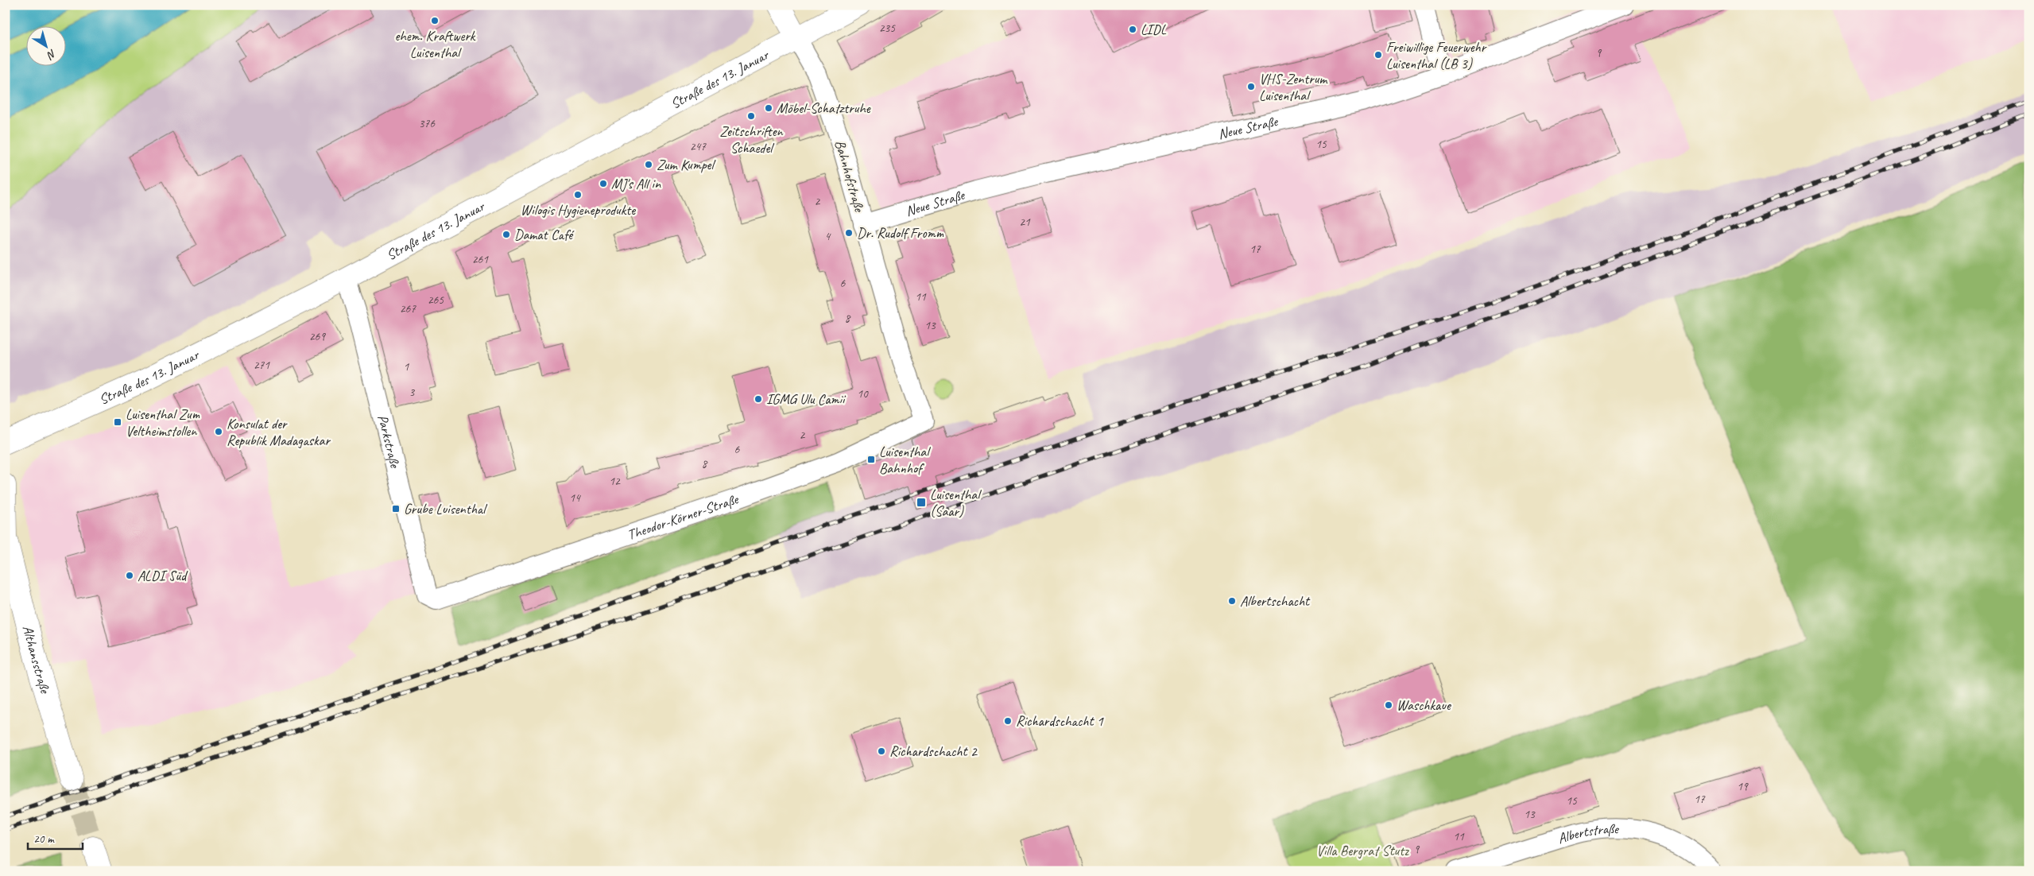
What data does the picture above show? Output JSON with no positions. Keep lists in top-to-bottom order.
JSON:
{
  "streets": {
    "main road": ["Straße des 13. Januar", "Bahnhofstraße", "Althansstraße"],
    "street": [
      "Neue Straße",
      "Parkstraße",
      "Theodor-Körner-Straße",
      "Albertstraße"
    ]
  },
  "crossings": [
    ["Straße des 13. Januar", "Bahnhofstraße"],
    ["Straße des 13. Januar", "Parkstraße"],
    ["Neue Straße", "Bahnhofstraße"],
    ["Bahnhofstraße", "Theodor-Körner-Straße"],
    ["Parkstraße", "Theodor-Körner-Straße"]
  ],
  "parks": ["Villa Bergrat Stutz"],
  "places": {
    "other": [
      "ehem. Kraftwerk Luisenthal",
      "LIDL",
      "Freiwillige Feuerwehr Luisenthal (LB 3)",
      "VHS-Zentrum Luisenthal",
      "Möbel-Schatztruhe",
      "Zeitschriften Schaedel",
      "Zum Kumpel",
      "MJ's All in",
      "Wilogis Hygieneprodukte",
      "Dr. Rudolf Fromm",
      "Damat Café",
      "IGMG Ulu Camii",
      "Konsulat der Republik Madagaskar",
      "ALDI Süd",
      "Albertschacht",
      "Waschkaue",
      "Richardschacht 1",
      "Richardschacht 2"
    ],
    "transit": [
      "Luisenthal Zum Veltheimstollen",
      "Luisenthal Bahnhof",
      "Luisenthal (Saar)",
      "Grube Luisenthal"
    ]
  },
  "house_numbers": [
    "235",
    "9",
    "376",
    "15",
    "247",
    "2",
    "21",
    "4",
    "17",
    "261",
    "6",
    "11",
    "265",
    "267",
    "8",
    "13",
    "269",
    "271",
    "1",
    "3",
    "10",
    "2",
    "6",
    "8",
    "12",
    "14",
    "19",
    "17",
    "15",
    "13",
    "11",
    "9"
  ],
  "scale_bar": "20 m",
  "north": "bottom right"
}
